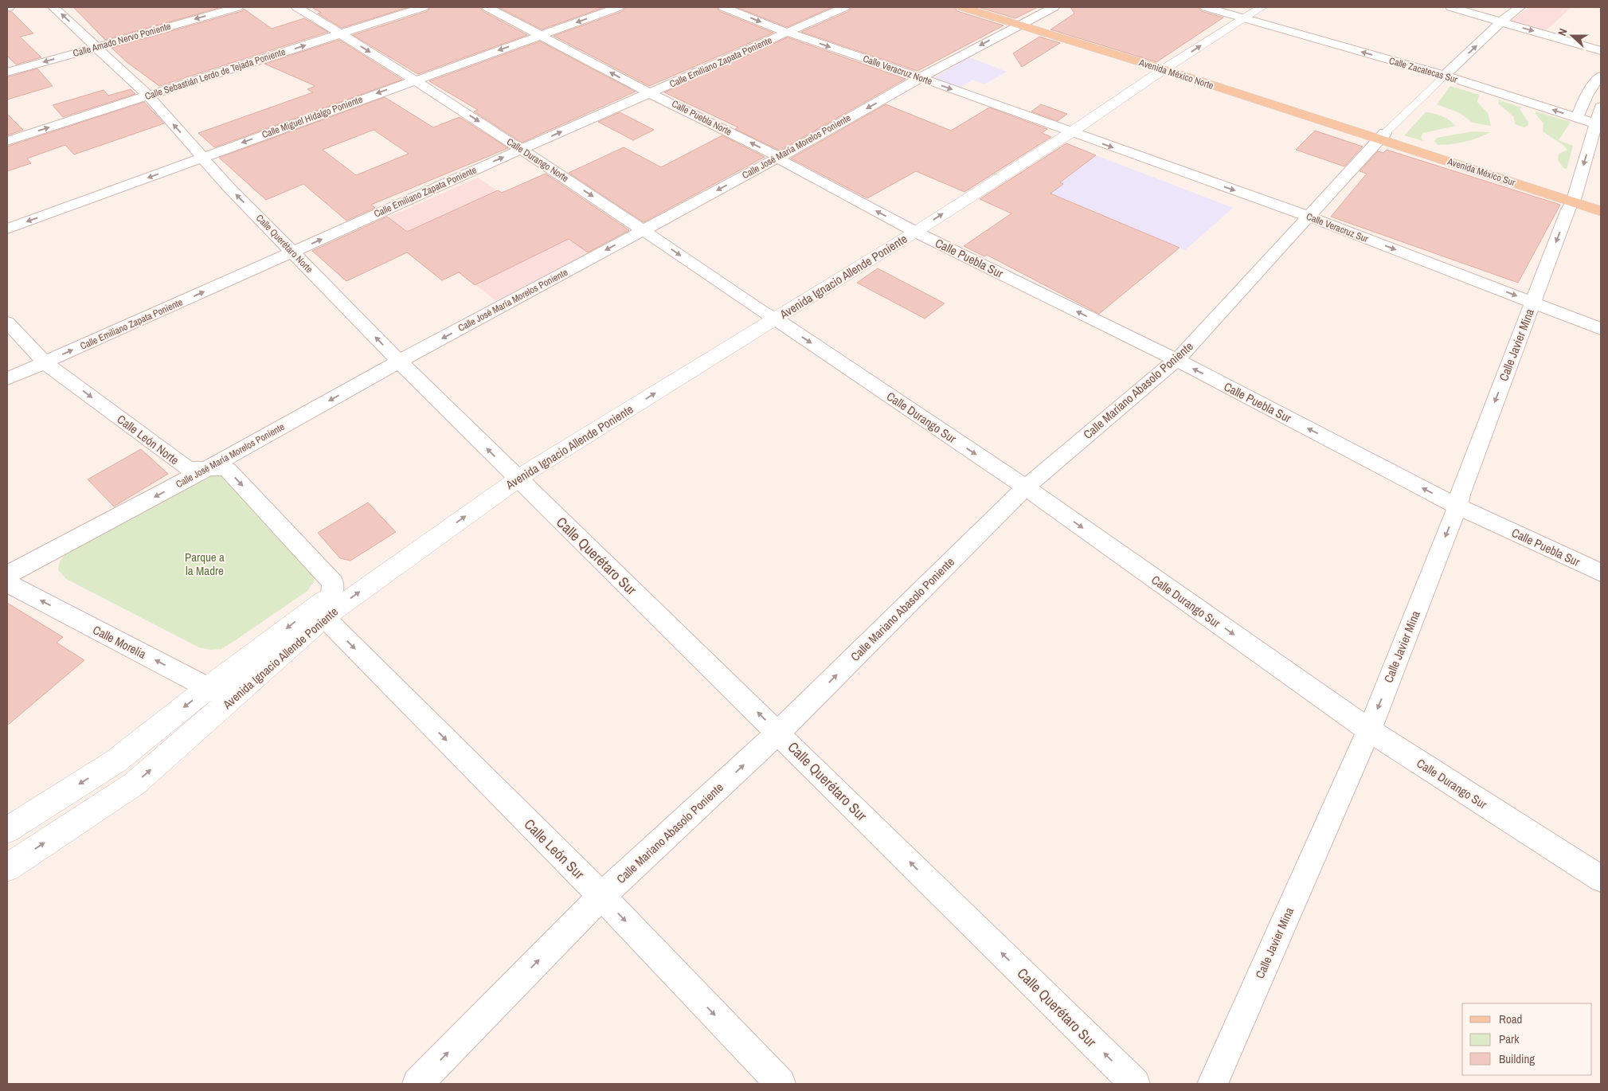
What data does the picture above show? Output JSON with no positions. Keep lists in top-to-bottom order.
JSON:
{
  "streets": {
    "main road": ["Avenida México Norte", "Avenida México Sur", "Avenida Ignacio Allende Poniente"],
    "street": [
      "Calle Amado Nervo Poniente",
      "Calle Emiliano Zapata Poniente",
      "Calle Veracruz Norte",
      "Calle Zacatecas Sur",
      "Calle Sebastián Lerdo de Tejada Poniente",
      "Calle Miguel Hidalgo Poniente",
      "Calle Puebla Norte",
      "Calle José María Morelos Poniente",
      "Calle Durango Norte",
      "Calle Veracruz Sur",
      "Calle Querétaro Norte",
      "Calle Puebla Sur",
      "Calle Javier Mina",
      "Calle Mariano Abasolo Poniente",
      "Calle Durango Sur",
      "Calle León Norte",
      "Calle Querétaro Sur",
      "Calle Morelia",
      "Calle León Sur"
    ]
  },
  "crossings": [
    ["Calle Amado Nervo Poniente", "Calle Querétaro Norte"],
    ["Calle Emiliano Zapata Poniente", "Calle Veracruz Norte"],
    ["Calle Emiliano Zapata Poniente", "Calle Puebla Norte"],
    ["Calle Emiliano Zapata Poniente", "Calle Durango Norte"],
    ["Calle Emiliano Zapata Poniente", "Calle Querétaro Norte"],
    ["Calle Emiliano Zapata Poniente", "Calle León Norte"],
    ["Calle Veracruz Norte", "Calle José María Morelos Poniente"],
    ["Calle Veracruz Norte", "Calle Veracruz Sur"],
    ["Calle Veracruz Norte", "Avenida Ignacio Allende Poniente"],
    ["Calle Zacatecas Sur", "Avenida Ignacio Allende Poniente"],
    ["Calle Sebastián Lerdo de Tejada Poniente", "Calle Durango Norte"],
    ["Calle Sebastián Lerdo de Tejada Poniente", "Calle Querétaro Norte"],
    ["Avenida México Norte", "Calle José María Morelos Poniente"],
    ["Avenida México Norte", "Avenida México Sur"],
    ["Avenida México Norte", "Avenida Ignacio Allende Poniente"],
    ["Avenida México Norte", "Calle Mariano Abasolo Poniente"],
    ["Calle Miguel Hidalgo Poniente", "Calle Puebla Norte"],
    ["Calle Miguel Hidalgo Poniente", "Calle Durango Norte"],
    ["Calle Miguel Hidalgo Poniente", "Calle Querétaro Norte"],
    ["Calle Puebla Norte", "Calle José María Morelos Poniente"],
    ["Calle Puebla Norte", "Calle Puebla Sur"],
    ["Calle Puebla Norte", "Avenida Ignacio Allende Poniente"],
    ["Calle José María Morelos Poniente", "Calle Durango Norte"],
    ["Calle José María Morelos Poniente", "Calle Querétaro Norte"],
    ["Calle José María Morelos Poniente", "Calle León Norte"],
    ["Calle Durango Norte", "Avenida Ignacio Allende Poniente"],
    ["Calle Durango Norte", "Calle Durango Sur"],
    ["Avenida México Sur", "Calle Javier Mina"],
    ["Avenida México Sur", "Calle Mariano Abasolo Poniente"],
    ["Calle Veracruz Sur", "Avenida Ignacio Allende Poniente"],
    ["Calle Veracruz Sur", "Calle Javier Mina"],
    ["Calle Veracruz Sur", "Calle Mariano Abasolo Poniente"],
    ["Calle Querétaro Norte", "Avenida Ignacio Allende Poniente"],
    ["Calle Querétaro Norte", "Calle Querétaro Sur"],
    ["Calle Puebla Sur", "Avenida Ignacio Allende Poniente"],
    ["Calle Puebla Sur", "Calle Javier Mina"],
    ["Calle Puebla Sur", "Calle Mariano Abasolo Poniente"],
    ["Avenida Ignacio Allende Poniente", "Calle Durango Sur"],
    ["Avenida Ignacio Allende Poniente", "Calle León Norte"],
    ["Avenida Ignacio Allende Poniente", "Calle Querétaro Sur"],
    ["Avenida Ignacio Allende Poniente", "Calle Morelia"],
    ["Avenida Ignacio Allende Poniente", "Calle León Sur"],
    ["Calle Javier Mina", "Calle Durango Sur"],
    ["Calle Mariano Abasolo Poniente", "Calle Durango Sur"],
    ["Calle Mariano Abasolo Poniente", "Calle Querétaro Sur"],
    ["Calle Mariano Abasolo Poniente", "Calle León Sur"],
    ["Calle León Norte", "Calle León Sur"]
  ],
  "one_way": [
    "Calle Amado Nervo Poniente",
    "Calle Emiliano Zapata Poniente",
    "Calle Veracruz Norte",
    "Calle Sebastián Lerdo de Tejada Poniente",
    "Calle Miguel Hidalgo Poniente",
    "Calle Puebla Norte",
    "Calle José María Morelos Poniente",
    "Calle Durango Norte",
    "Calle Veracruz Sur",
    "Calle Querétaro Norte",
    "Calle Puebla Sur",
    "Calle Javier Mina",
    "Calle Mariano Abasolo Poniente",
    "Calle Durango Sur",
    "Calle León Norte",
    "Calle Querétaro Sur",
    "Calle Morelia",
    "Calle León Sur"
  ],
  "parks": ["Parque a la Madre"],
  "legend": ["Road", "Park", "Building"],
  "north": "left"
}
